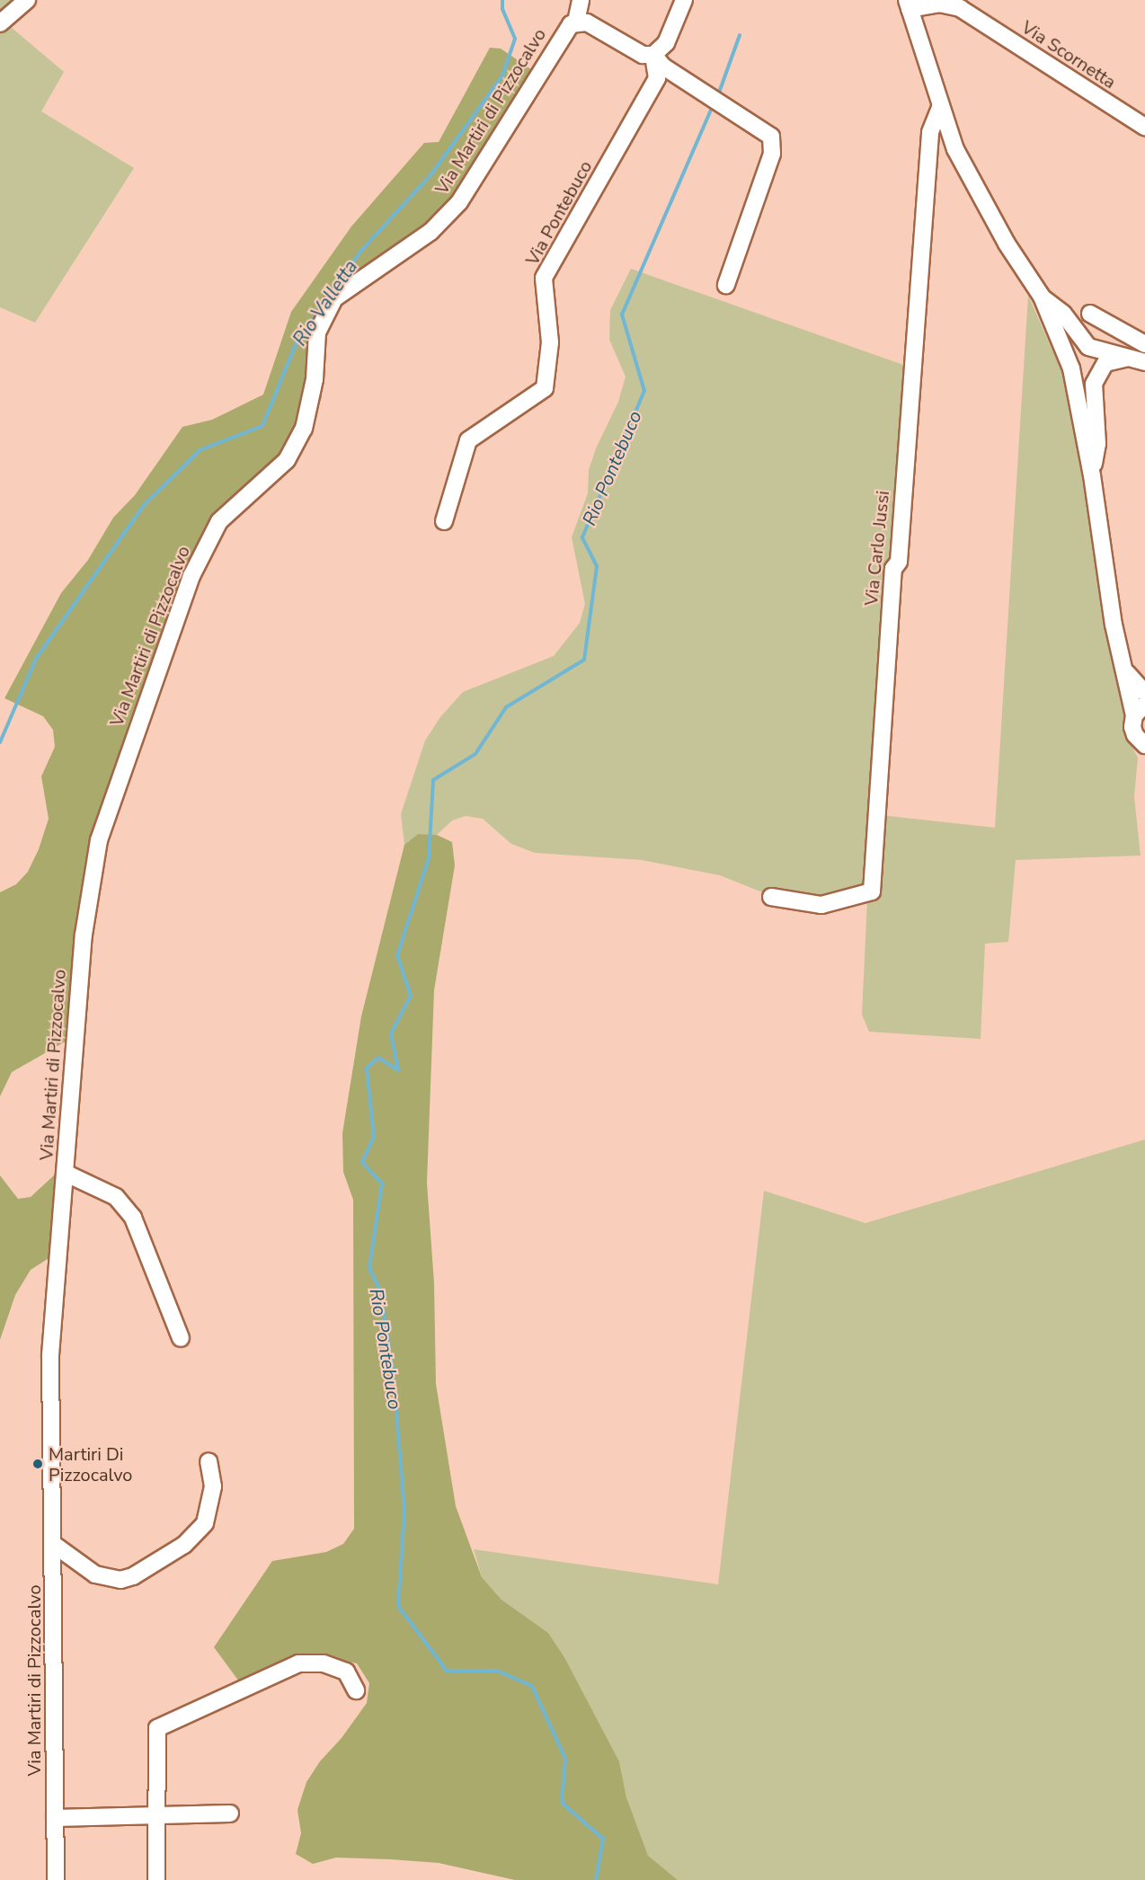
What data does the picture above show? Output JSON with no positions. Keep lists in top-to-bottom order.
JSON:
{
  "streets": {
    "street": [
      "Via Scornetta",
      "Via Martiri di Pizzocalvo",
      "Via Pontebuco",
      "Via Carlo Jussi"
    ]
  },
  "water": ["Rio Valletta", "Rio Pontebuco"],
  "places": ["Martiri Di Pizzocalvo"]
}
